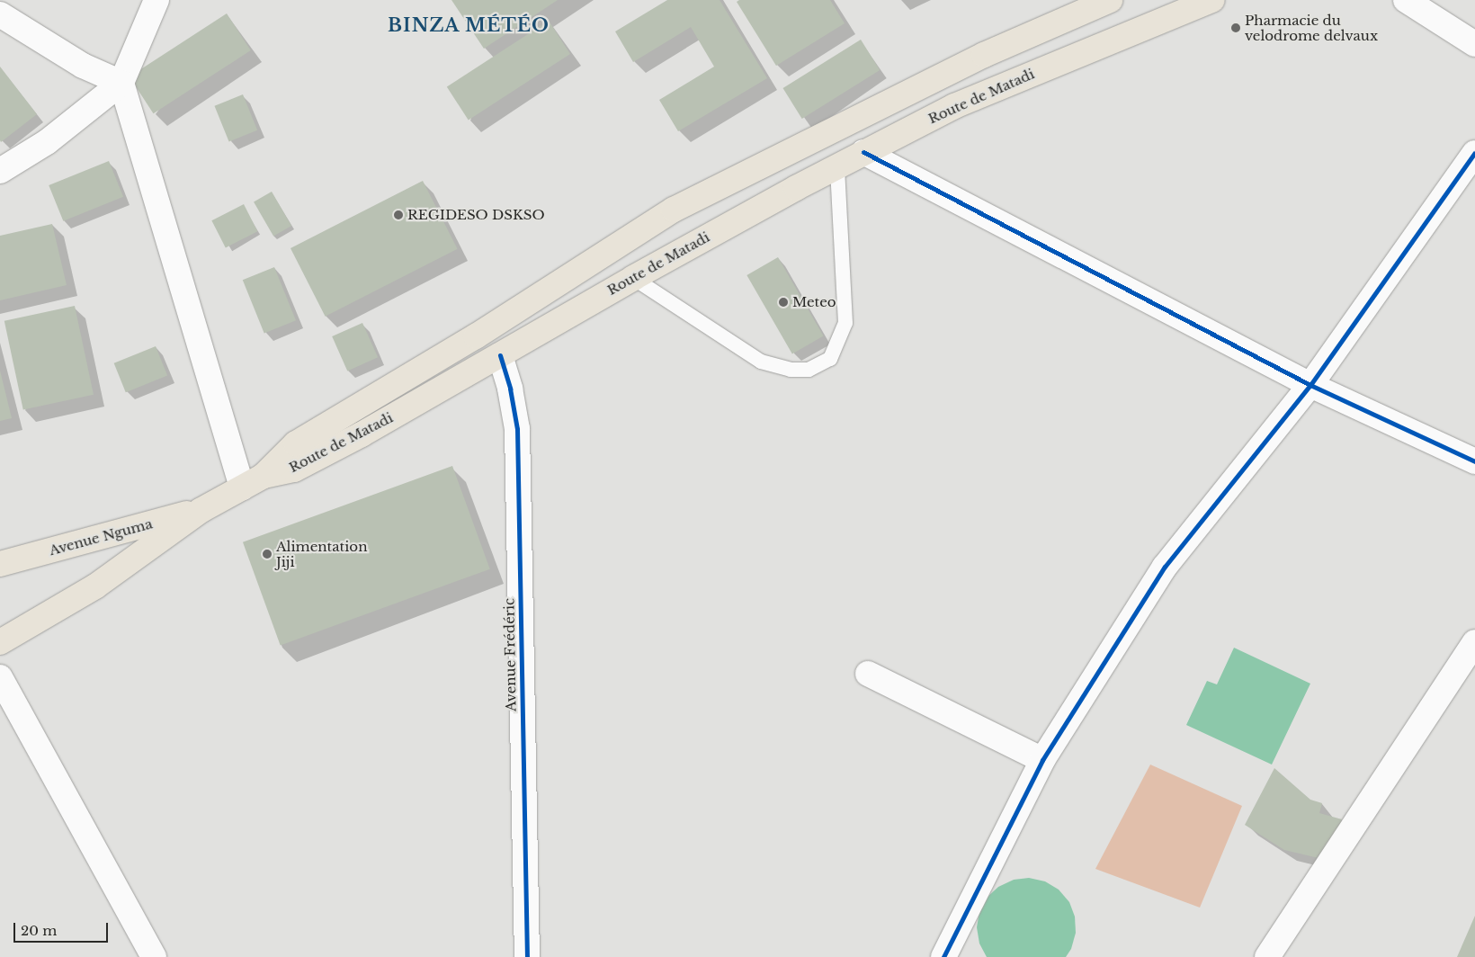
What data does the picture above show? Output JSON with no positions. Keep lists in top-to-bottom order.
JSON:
{
  "streets": {
    "main road": ["Route de Matadi", "Avenue Nguma"],
    "street": ["Avenue Frédéric"]
  },
  "crossings": [
    ["Route de Matadi", "Avenue Frédéric"]
  ],
  "districts": ["BINZA MÉTÉO"],
  "places": [
    "Pharmacie du velodrome delvaux",
    "REGIDESO DSKSO",
    "Meteo",
    "Alimentation Jiji"
  ],
  "scale_bar": "20 m"
}
